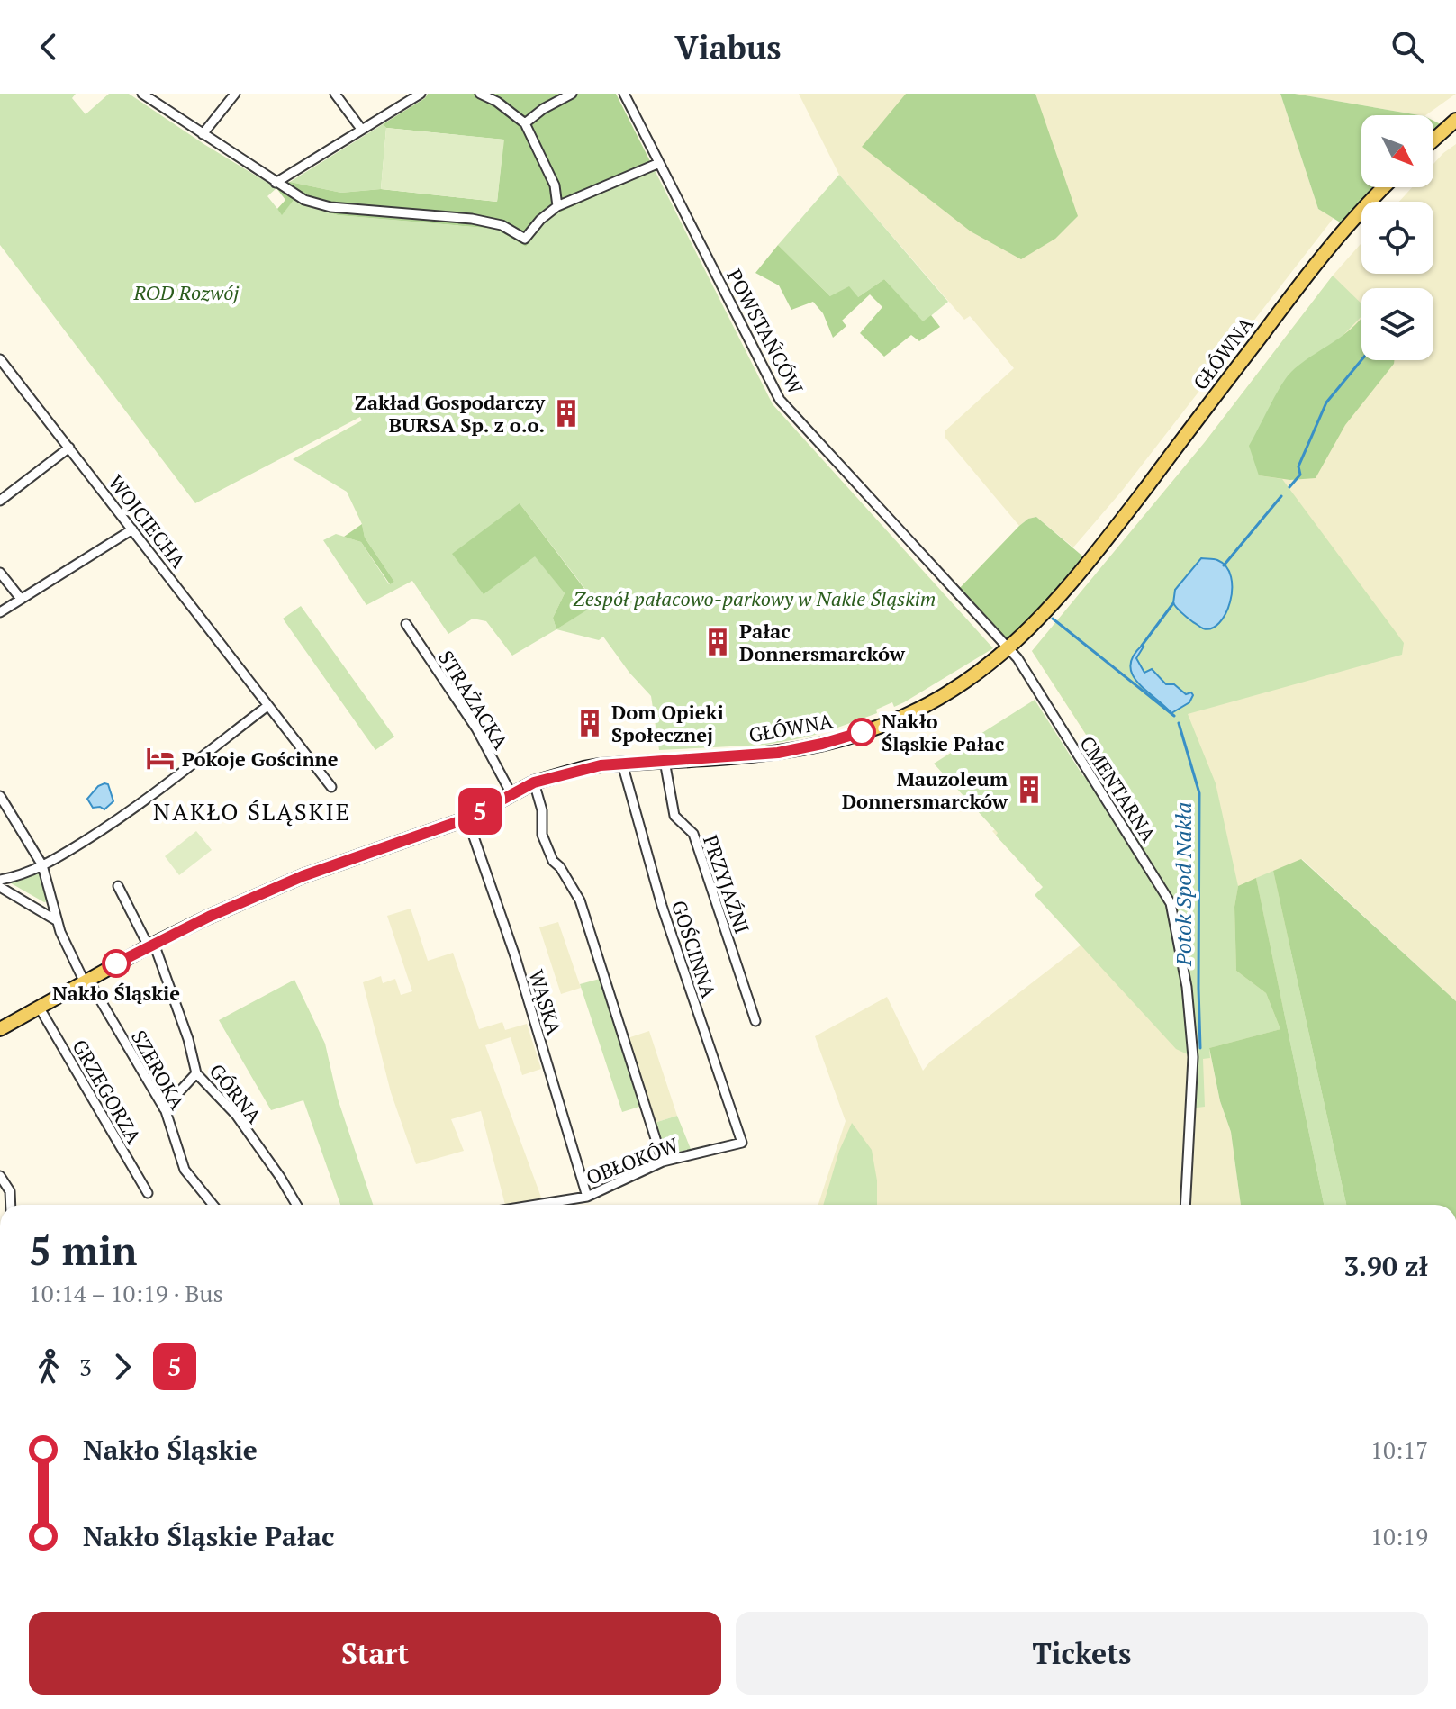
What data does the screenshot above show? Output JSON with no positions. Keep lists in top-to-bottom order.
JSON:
{
  "streets": {
    "main road": ["GŁÓWNA"],
    "street": [
      "POWSTAŃCÓW",
      "WOJCIECHA",
      "STRAŻACKA",
      "CMENTARNA",
      "PRZYJAŹNI",
      "GOŚCINNA",
      "WĄSKA",
      "SZEROKA",
      "GRZEGORZA",
      "GÓRNA",
      "OBŁOKÓW"
    ]
  },
  "crossings": [
    ["POWSTAŃCÓW", "GŁÓWNA"],
    ["POWSTAŃCÓW", "CMENTARNA"],
    ["GŁÓWNA", "STRAŻACKA"],
    ["GŁÓWNA", "CMENTARNA"],
    ["GŁÓWNA", "PRZYJAŹNI"],
    ["GŁÓWNA", "GOŚCINNA"],
    ["GŁÓWNA", "WĄSKA"],
    ["GŁÓWNA", "SZEROKA"],
    ["GŁÓWNA", "GRZEGORZA"],
    ["GŁÓWNA", "GÓRNA"],
    ["GOŚCINNA", "OBŁOKÓW"],
    ["WĄSKA", "OBŁOKÓW"]
  ],
  "districts": ["NAKŁO ŚLĄSKIE"],
  "water": ["Potok Spod Nakła"],
  "parks": ["ROD Rozwój", "Zespół pałacowo-parkowy w Nakle Śląskim"],
  "places": {
    "building": [
      "Zakład Gospodarczy BURSA Sp. z o.o.",
      "Pałac Donnersmarcków",
      "Dom Opieki Społecznej",
      "Mauzoleum Donnersmarcków"
    ],
    "other": ["Nakło Śląskie Pałac", "Nakło Śląskie"],
    "hotel": ["Pokoje Gościnne"]
  },
  "lines": ["bus line 5"],
  "north": "bottom right",
  "page": {
    "header": "Viabus",
    "on_map": "5",
    "heading": ["5 min", "10:14 – 10:19 · Bus", "3.90 zł"],
    "legs": ["3", "5"],
    "list": [
      {
        "name": "Nakło Śląskie",
        "value": "10:17"
      },
      {
        "name": "Nakło Śląskie Pałac",
        "value": "10:19"
      }
    ],
    "buttons": ["Start", "Tickets"]
  }
}
